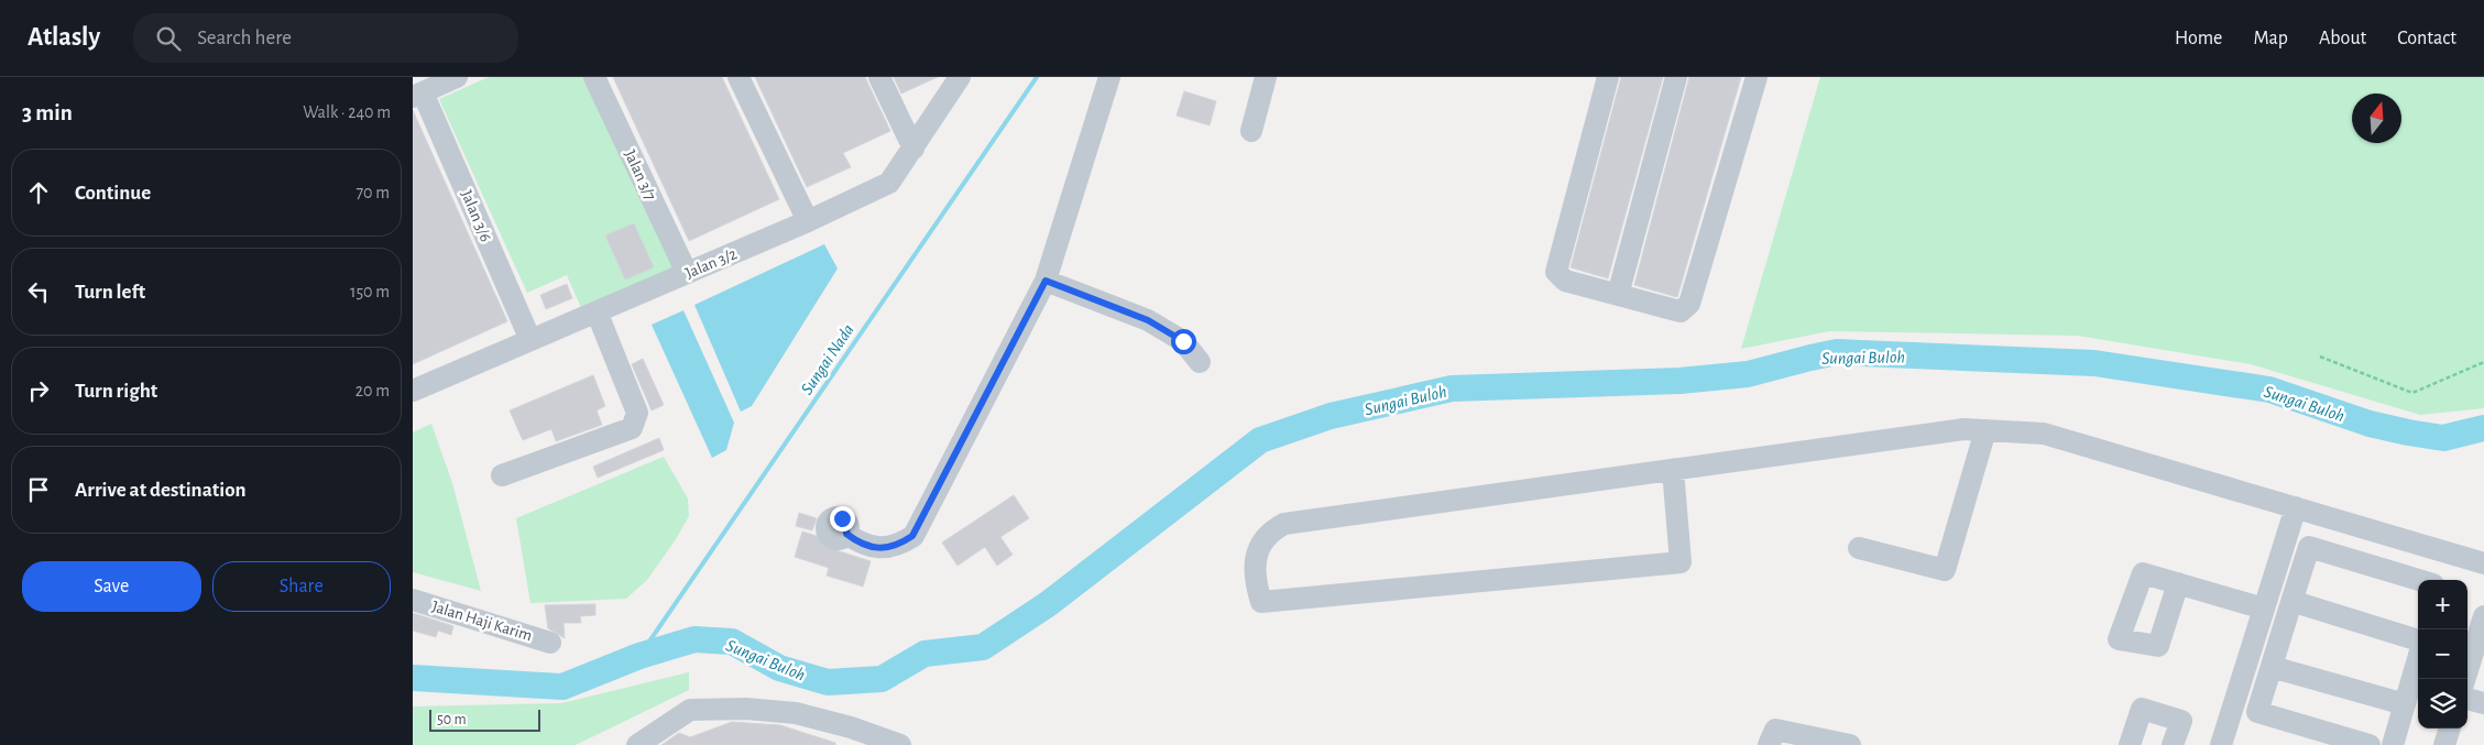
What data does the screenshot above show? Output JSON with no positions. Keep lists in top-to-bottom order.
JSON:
{
  "streets": {
    "street": [
      "Jalan 3/7",
      "Jalan 3/6",
      "Jalan 3/2",
      "Jalan Haji Karim"
    ]
  },
  "crossings": [
    ["Jalan 3/7", "Jalan 3/2"],
    ["Jalan 3/6", "Jalan 3/2"]
  ],
  "water": ["Sungai Buloh", "Sungai Nada"],
  "scale_bar": "50 m",
  "north": "top",
  "page": {
    "header": "Atlasly",
    "search": "Search here",
    "nav": [
      "Home",
      "Map",
      "About",
      "Contact"
    ],
    "heading": ["3 min", "Walk · 240 m"],
    "list": [
      ["Continue", "70 m"],
      ["Turn left", "150 m"],
      ["Turn right", "20 m"],
      "Arrive at destination"
    ],
    "buttons": ["Save", "Share"],
    "map_buttons": ["+", "−"],
    "scale": "50 m"
  }
}
